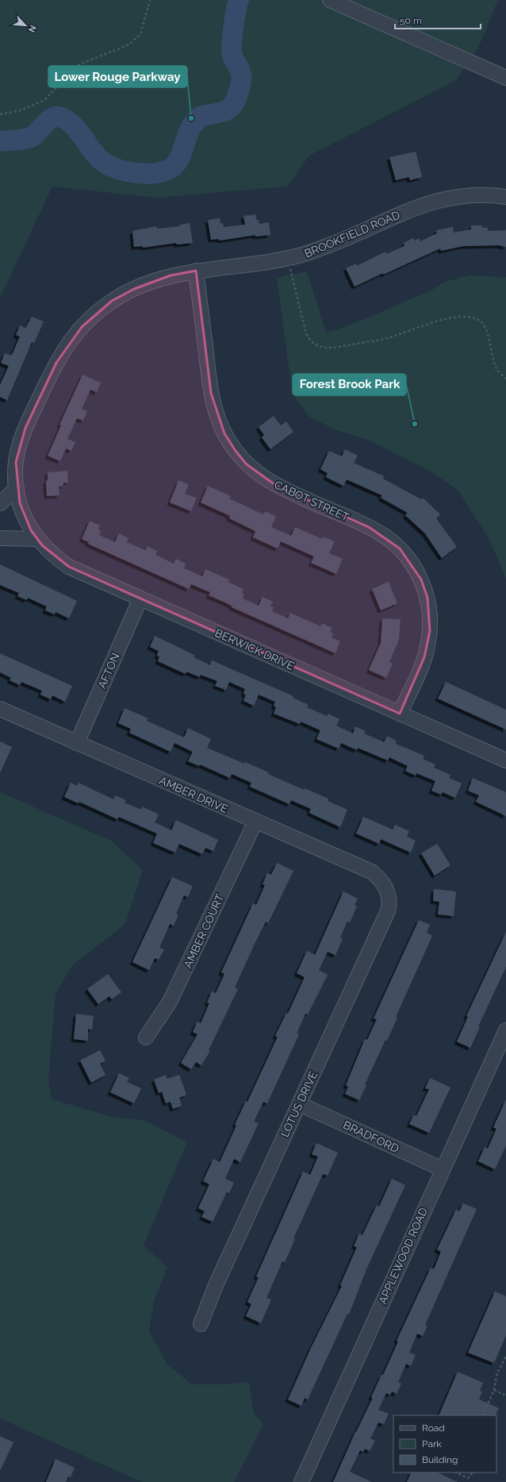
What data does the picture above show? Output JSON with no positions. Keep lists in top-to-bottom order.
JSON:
{
  "streets": {
    "street": [
      "BROOKFIELD ROAD",
      "CABOT STREET",
      "BERWICK DRIVE",
      "AFTON",
      "AMBER DRIVE",
      "AMBER COURT",
      "LOTUS DRIVE",
      "BRADFORD",
      "APPLEWOOD ROAD"
    ]
  },
  "crossings": [
    ["BROOKFIELD ROAD", "CABOT STREET"],
    ["BROOKFIELD ROAD", "BERWICK DRIVE"],
    ["CABOT STREET", "BERWICK DRIVE"],
    ["BERWICK DRIVE", "AFTON"],
    ["AFTON", "AMBER DRIVE"],
    ["AMBER DRIVE", "AMBER COURT"],
    ["AMBER DRIVE", "LOTUS DRIVE"],
    ["LOTUS DRIVE", "BRADFORD"],
    ["BRADFORD", "APPLEWOOD ROAD"]
  ],
  "places": ["Lower Rouge Parkway", "Forest Brook Park"],
  "legend": ["Road", "Park", "Building"],
  "scale_bar": "50 m",
  "north": "bottom right"
}
